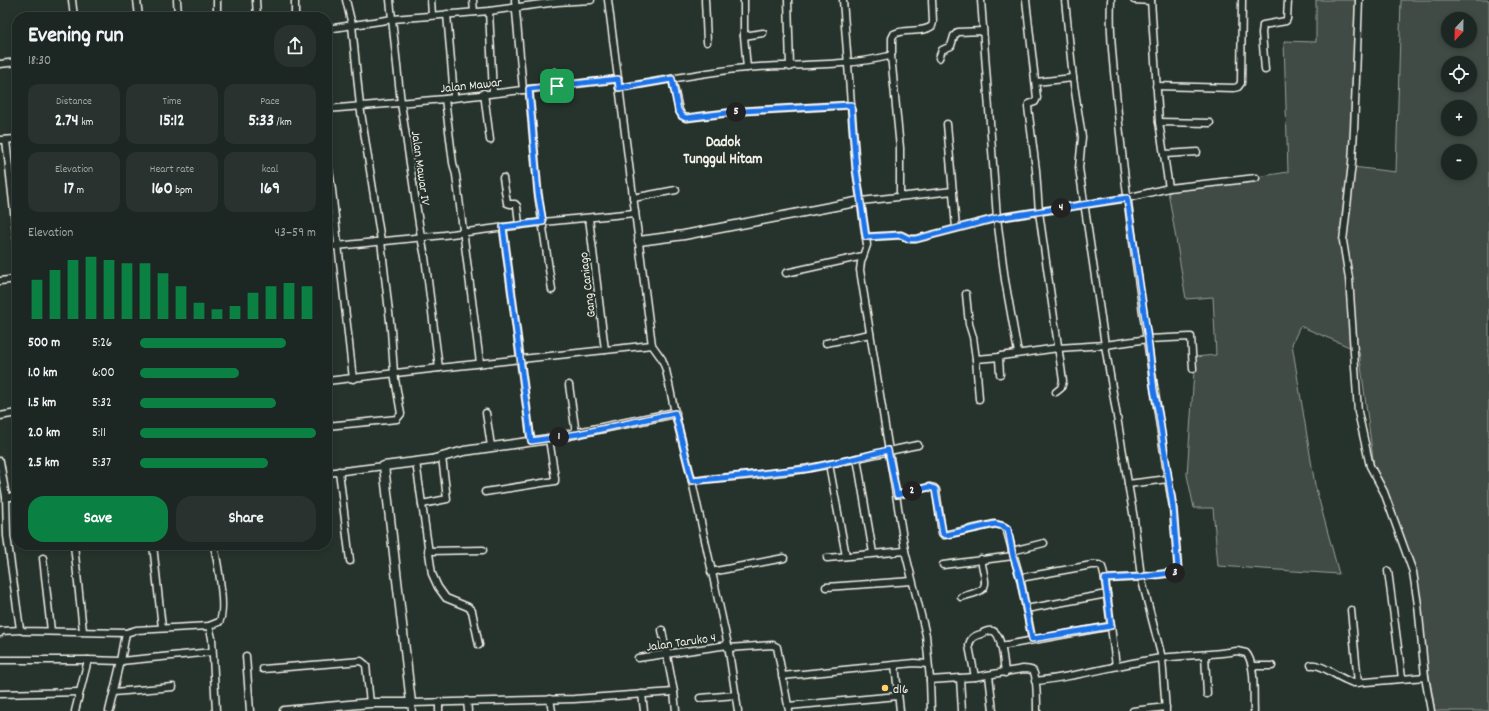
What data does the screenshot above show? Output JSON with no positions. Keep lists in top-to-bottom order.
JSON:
{
  "streets": {
    "street": [
      "Jalan Mawar",
      "Jalan Mawar IV",
      "Gang Caniago",
      "Jalan Taruko 4"
    ]
  },
  "crossings": [
    ["Jalan Mawar", "Jalan Mawar IV"]
  ],
  "districts": ["Dadok Tunggul Hitam"],
  "places": ["d16"],
  "north": "bottom",
  "page": {
    "map_buttons": ["+", "−"],
    "heading": ["Evening run", "18:30"],
    "stats": [
      ["Distance", "2.74 km"],
      ["Time", "15:12"],
      ["Pace", "5:33 /km"],
      ["Elevation", "17 m"],
      ["Heart rate", "160 bpm"],
      ["kcal", "169"]
    ],
    "pins": [
      "5",
      "4",
      "1",
      "2",
      "3"
    ],
    "chart": ["Elevation", "43–59 m"],
    "list": [
      {
        "name": "500 m",
        "note": "5:26"
      },
      {
        "name": "1.0 km",
        "note": "6:00"
      },
      {
        "name": "1.5 km",
        "note": "5:32"
      },
      {
        "name": "2.0 km",
        "note": "5:11"
      },
      {
        "name": "2.5 km",
        "note": "5:37"
      }
    ],
    "buttons": ["Save", "Share"]
  }
}
